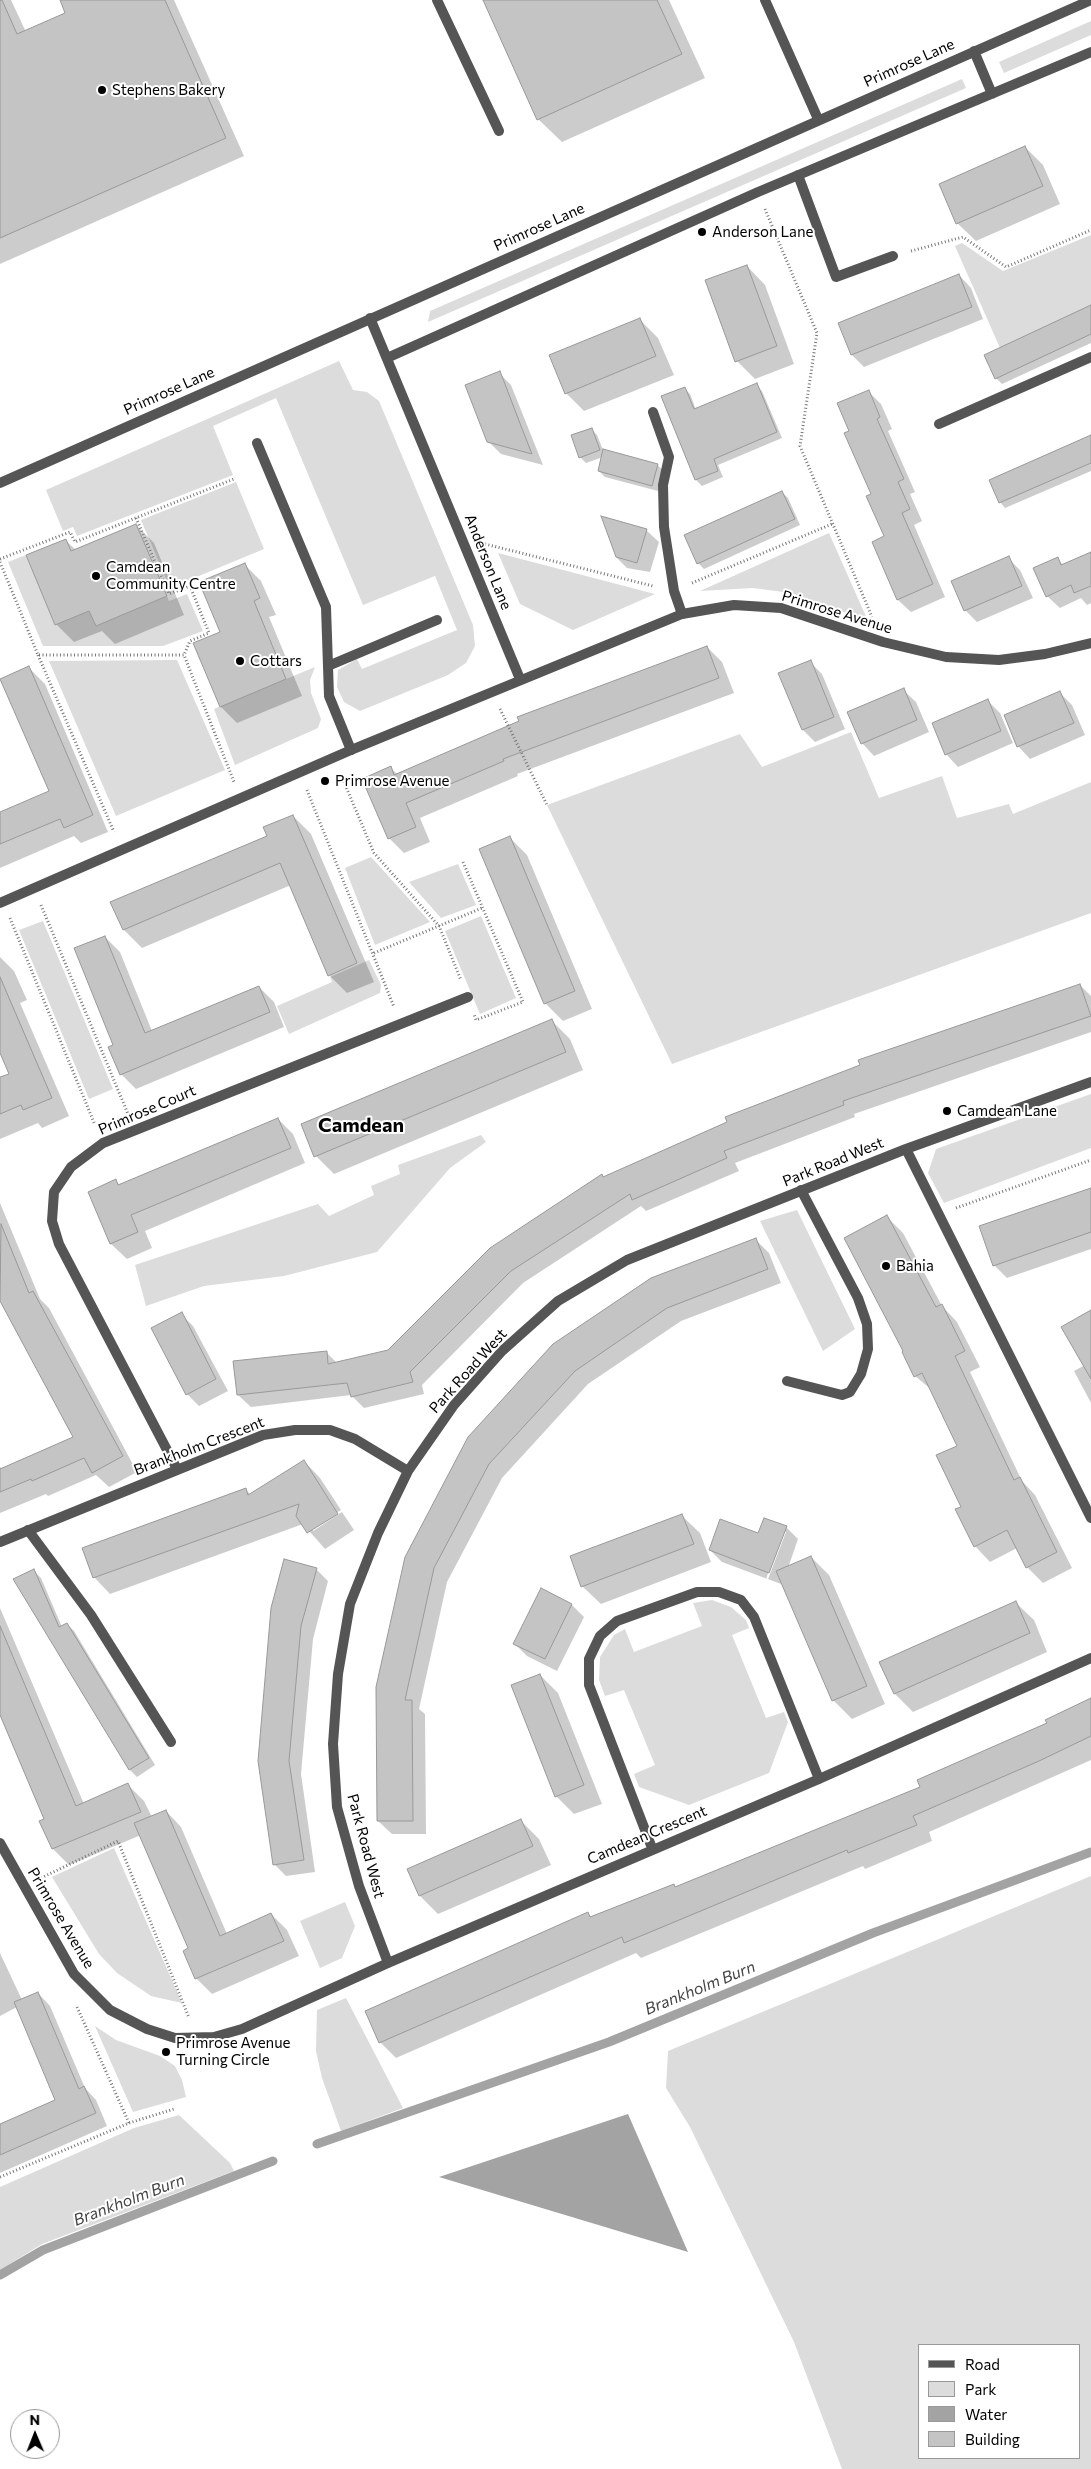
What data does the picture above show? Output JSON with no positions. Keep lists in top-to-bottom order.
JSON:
{
  "streets": {
    "street": [
      "Primrose Lane",
      "Anderson Lane",
      "Primrose Avenue",
      "Primrose Court",
      "Park Road West",
      "Brankholm Crescent",
      "Camdean Crescent"
    ]
  },
  "crossings": [
    ["Primrose Lane", "Anderson Lane"],
    ["Anderson Lane", "Primrose Avenue"],
    ["Primrose Avenue", "Camdean Crescent"],
    ["Primrose Court", "Brankholm Crescent"],
    ["Park Road West", "Brankholm Crescent"],
    ["Park Road West", "Camdean Crescent"]
  ],
  "districts": ["Camdean"],
  "water": ["Brankholm Burn"],
  "places": [
    "Stephens Bakery",
    "Anderson Lane",
    "Camdean Community Centre",
    "Cottars",
    "Primrose Avenue",
    "Camdean Lane",
    "Bahia",
    "Primrose Avenue Turning Circle"
  ],
  "legend": [
    "Road",
    "Park",
    "Water",
    "Building"
  ],
  "north": "top"
}
